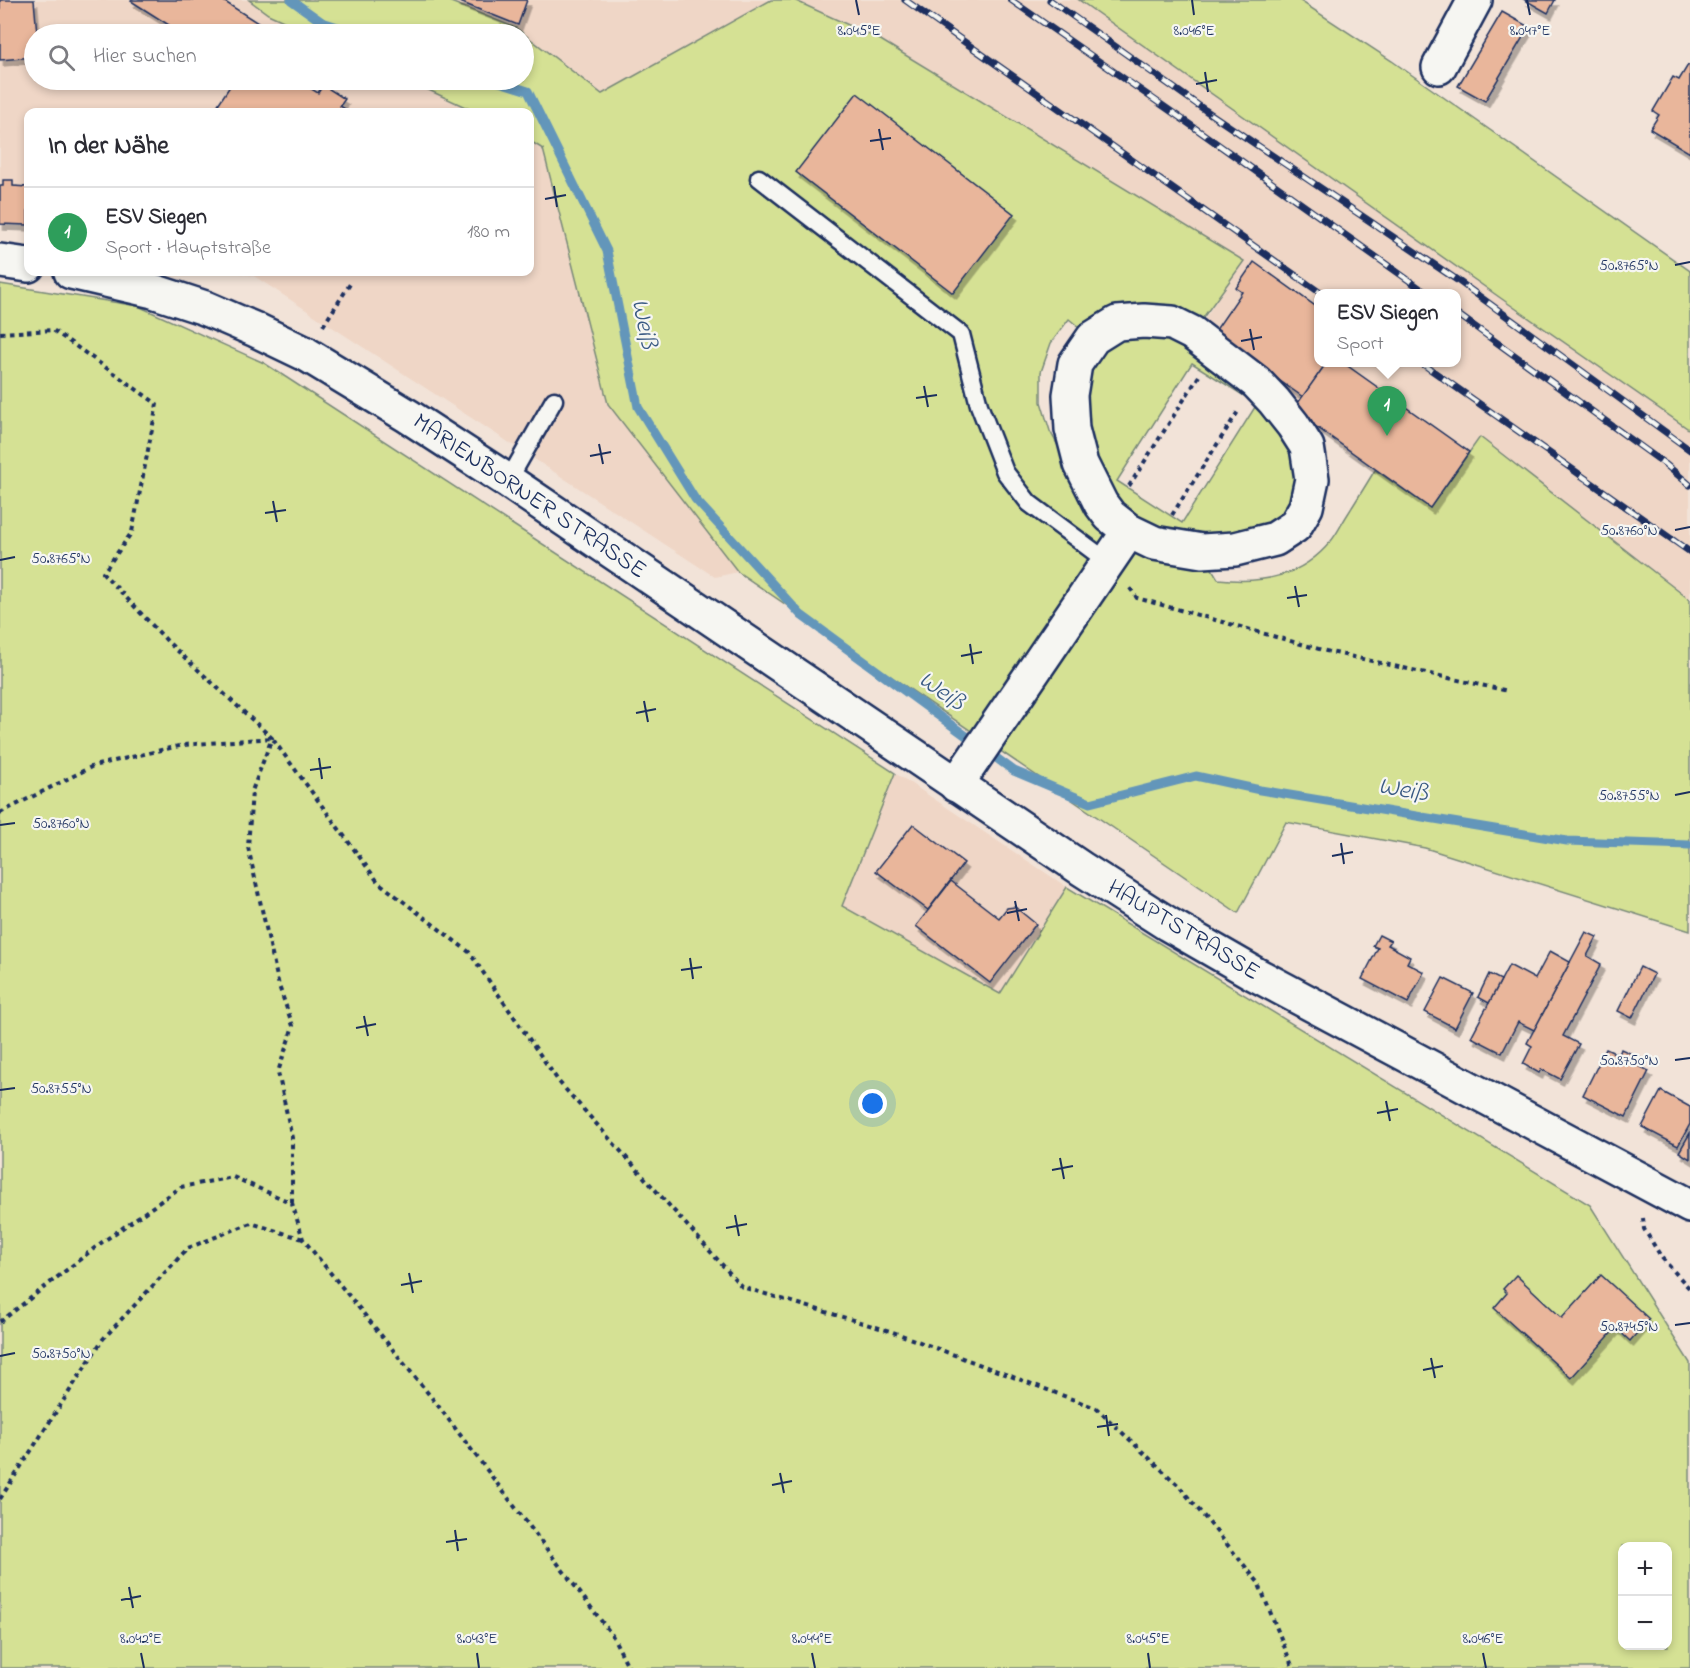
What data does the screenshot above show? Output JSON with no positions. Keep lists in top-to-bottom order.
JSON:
{
  "streets": {
    "main road": ["MARIENBORNER STRASSE", "HAUPTSTRASSE"]
  },
  "crossings": [
    ["MARIENBORNER STRASSE", "HAUPTSTRASSE"]
  ],
  "water": ["Weiß"],
  "page": {
    "search": "Hier suchen",
    "heading": "In der Nähe",
    "list": [
      {
        "mark": "1",
        "name": "ESV Siegen",
        "note": "Sport · Hauptstraße",
        "value": "180 m"
      }
    ],
    "popup": ["ESV Siegen", "Sport"],
    "pins": "1",
    "map_buttons": ["+", "−"]
  },
  "coordinates": [
    "8.045°E",
    "8.046°E",
    "8.047°E",
    "50.8765°N",
    "50.8760°N",
    "50.8755°N",
    "50.8750°N",
    "50.8745°N",
    "8.042°E",
    "8.043°E",
    "8.044°E"
  ]
}
